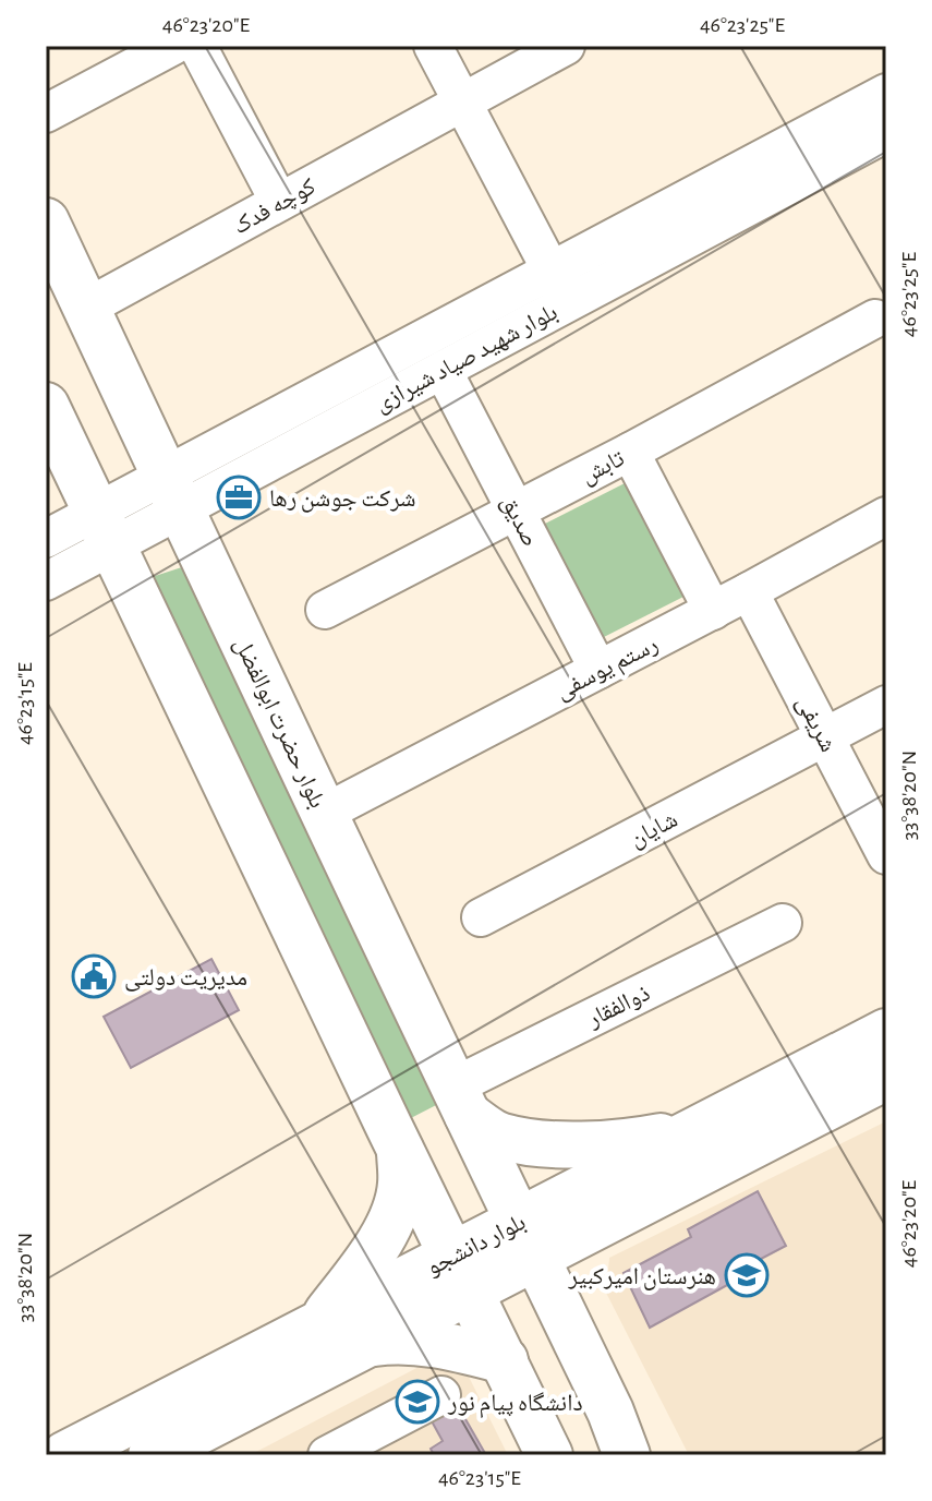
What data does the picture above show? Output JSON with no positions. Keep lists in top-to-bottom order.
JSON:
{
  "streets": {
    "main road": ["بلوار حضرت ابوالفضل", "بلوار دانشجو"],
    "street": [
      "کوچه فدک",
      "بلوار شهید صیاد شیرازی",
      "تابش",
      "صدیق",
      "رستم یوسفی",
      "شریفی",
      "شایان",
      "ذوالفقار"
    ]
  },
  "crossings": [
    ["کوچه فدک", "بلوار حضرت ابوالفضل"],
    ["بلوار شهید صیاد شیرازی", "صدیق"],
    ["بلوار شهید صیاد شیرازی", "بلوار حضرت ابوالفضل"],
    ["تابش", "صدیق"],
    ["صدیق", "رستم یوسفی"],
    ["رستم یوسفی", "بلوار حضرت ابوالفضل"],
    ["رستم یوسفی", "شریفی"],
    ["بلوار حضرت ابوالفضل", "ذوالفقار"],
    ["بلوار حضرت ابوالفضل", "بلوار دانشجو"],
    ["شریفی", "شایان"]
  ],
  "places": {
    "office": ["شرکت جوشن رها"],
    "public building": ["مدیریت دولتی"],
    "school or university": ["هنرستان امیرکبیر", "دانشگاه پیام نور"]
  },
  "coordinates": [
    "46°23'20\"E",
    "46°23'25\"E",
    "46°23'15\"E",
    "33°38'20\"N"
  ]
}
